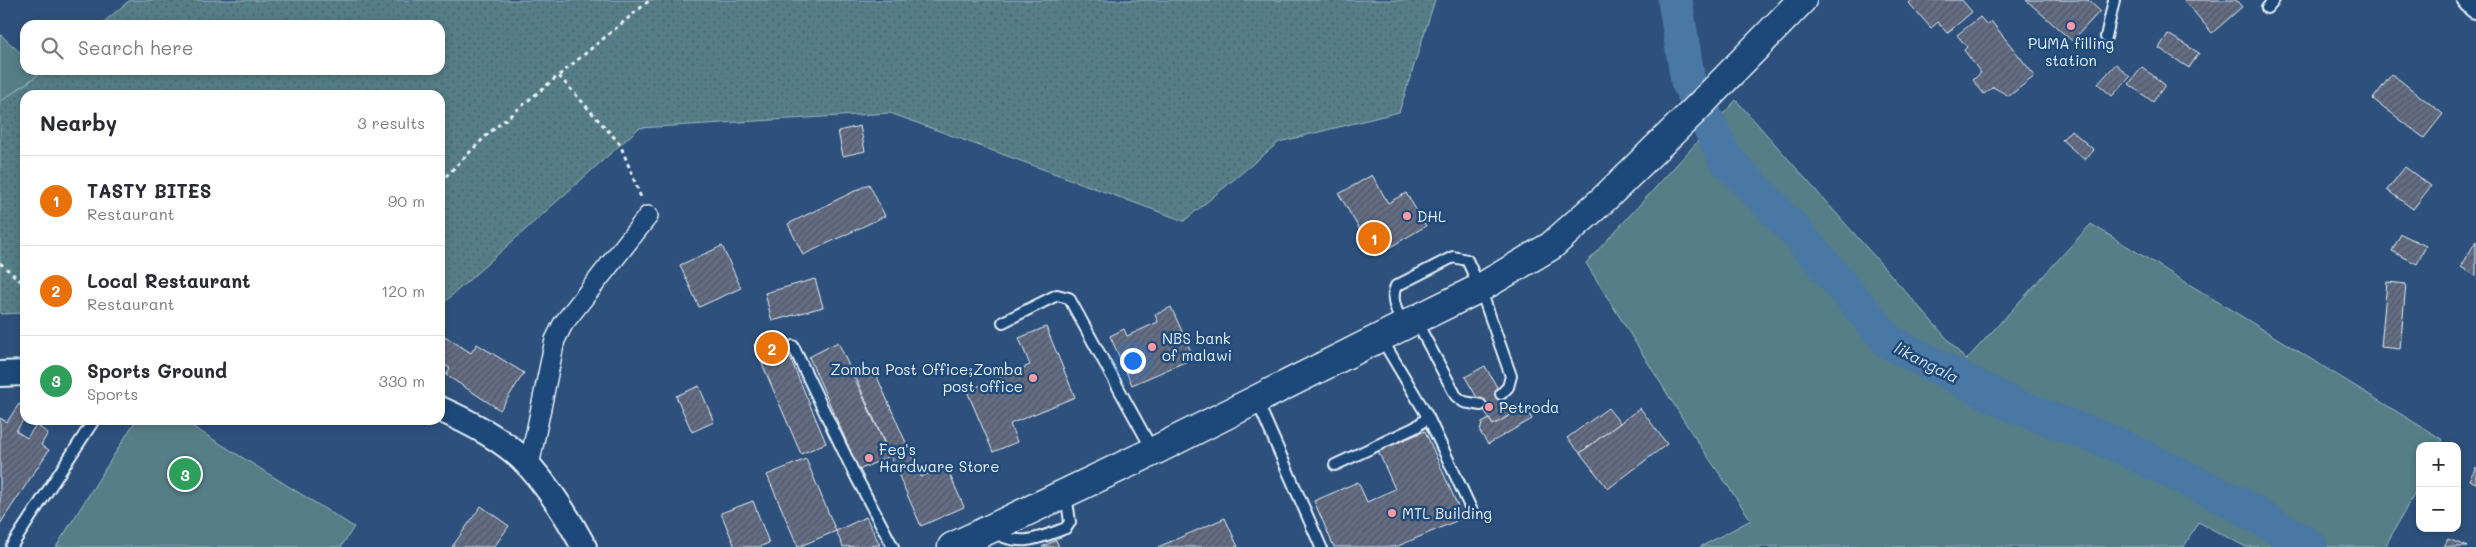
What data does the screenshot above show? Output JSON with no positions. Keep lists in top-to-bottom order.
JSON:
{
  "water": ["likangala"],
  "places": [
    "PUMA filling station",
    "DHL",
    "NBS bank of malawi",
    "Zomba Post Office;Zomba post office",
    "Petroda",
    "Feg's Hardware Store",
    "MTL Building"
  ],
  "page": {
    "search": "Search here",
    "heading": ["Nearby", "3 results"],
    "list": [
      {
        "mark": "1",
        "name": "TASTY BITES",
        "note": "Restaurant",
        "value": "90 m"
      },
      {
        "mark": "2",
        "name": "Local Restaurant",
        "note": "Restaurant",
        "value": "120 m"
      },
      {
        "mark": "3",
        "name": "Sports Ground",
        "note": "Sports",
        "value": "330 m"
      }
    ],
    "pins": ["1", "2", "3"],
    "map_buttons": ["+", "−"]
  }
}
